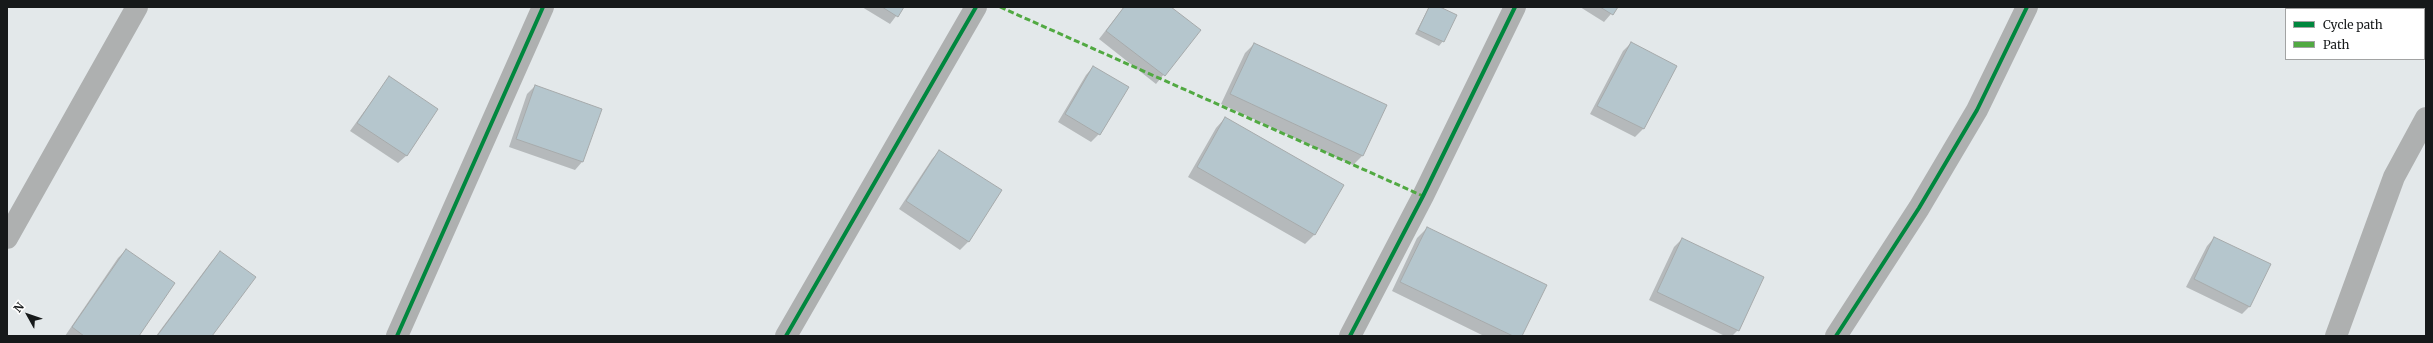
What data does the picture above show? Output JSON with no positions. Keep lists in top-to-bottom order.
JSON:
{
  "legend": ["Cycle path", "Path"],
  "north": "top left"
}
